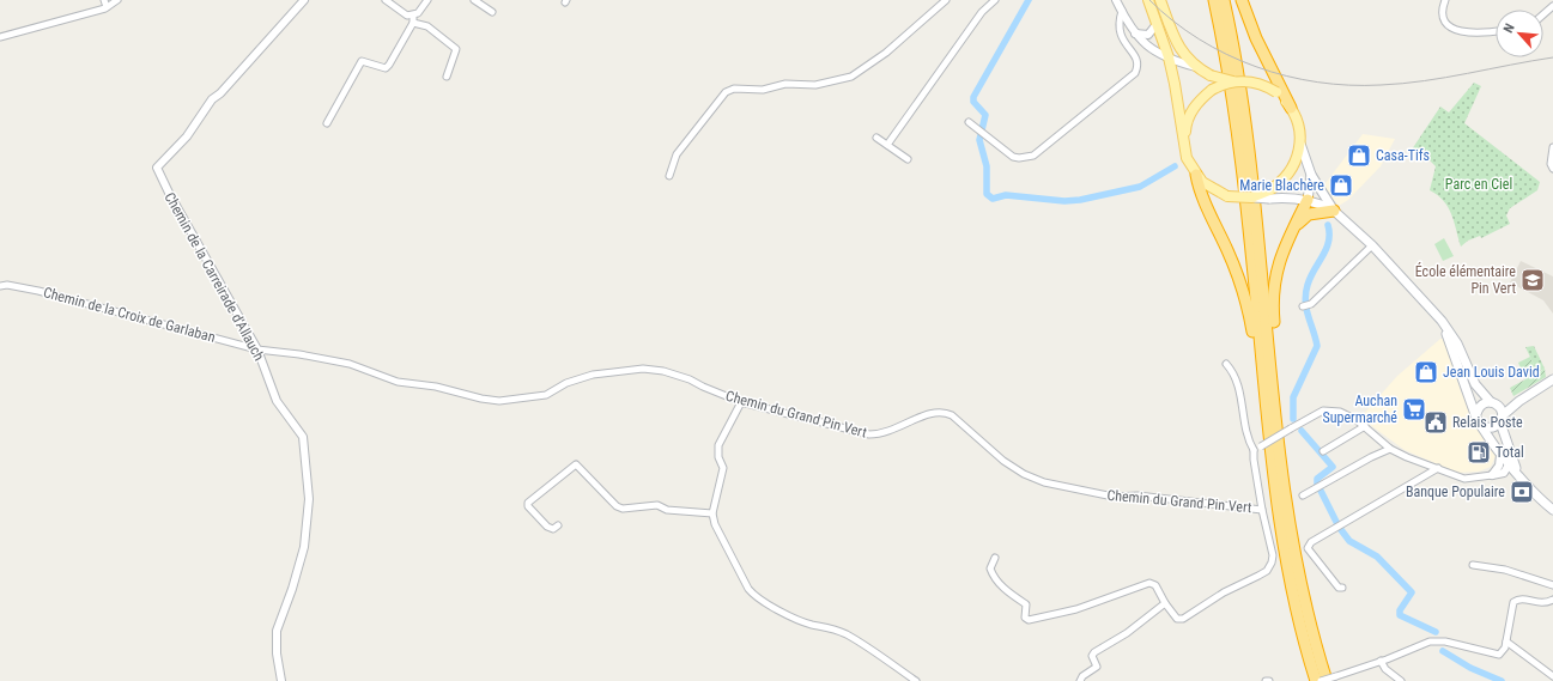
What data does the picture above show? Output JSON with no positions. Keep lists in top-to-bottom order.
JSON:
{
  "streets": {
    "street": ["Chemin de la Carreirade d'Allauch", "Chemin de la Croix de Garlaban", "Chemin du Grand Pin Vert"]
  },
  "crossings": [
    ["Chemin de la Carreirade d'Allauch", "Chemin de la Croix de Garlaban"],
    ["Chemin de la Carreirade d'Allauch", "Chemin du Grand Pin Vert"],
    ["Chemin de la Croix de Garlaban", "Chemin du Grand Pin Vert"]
  ],
  "parks": ["Parc en Ciel"],
  "places": {
    "shop": ["Casa-Tifs", "Marie Blachère", "Jean Louis David"],
    "school or university": ["École élémentaire Pin Vert"],
    "supermarket": ["Auchan Supermarché"],
    "public building": ["Relais Poste"],
    "fuel station": ["Total"],
    "bank": ["Banque Populaire"]
  },
  "north": "top left"
}
